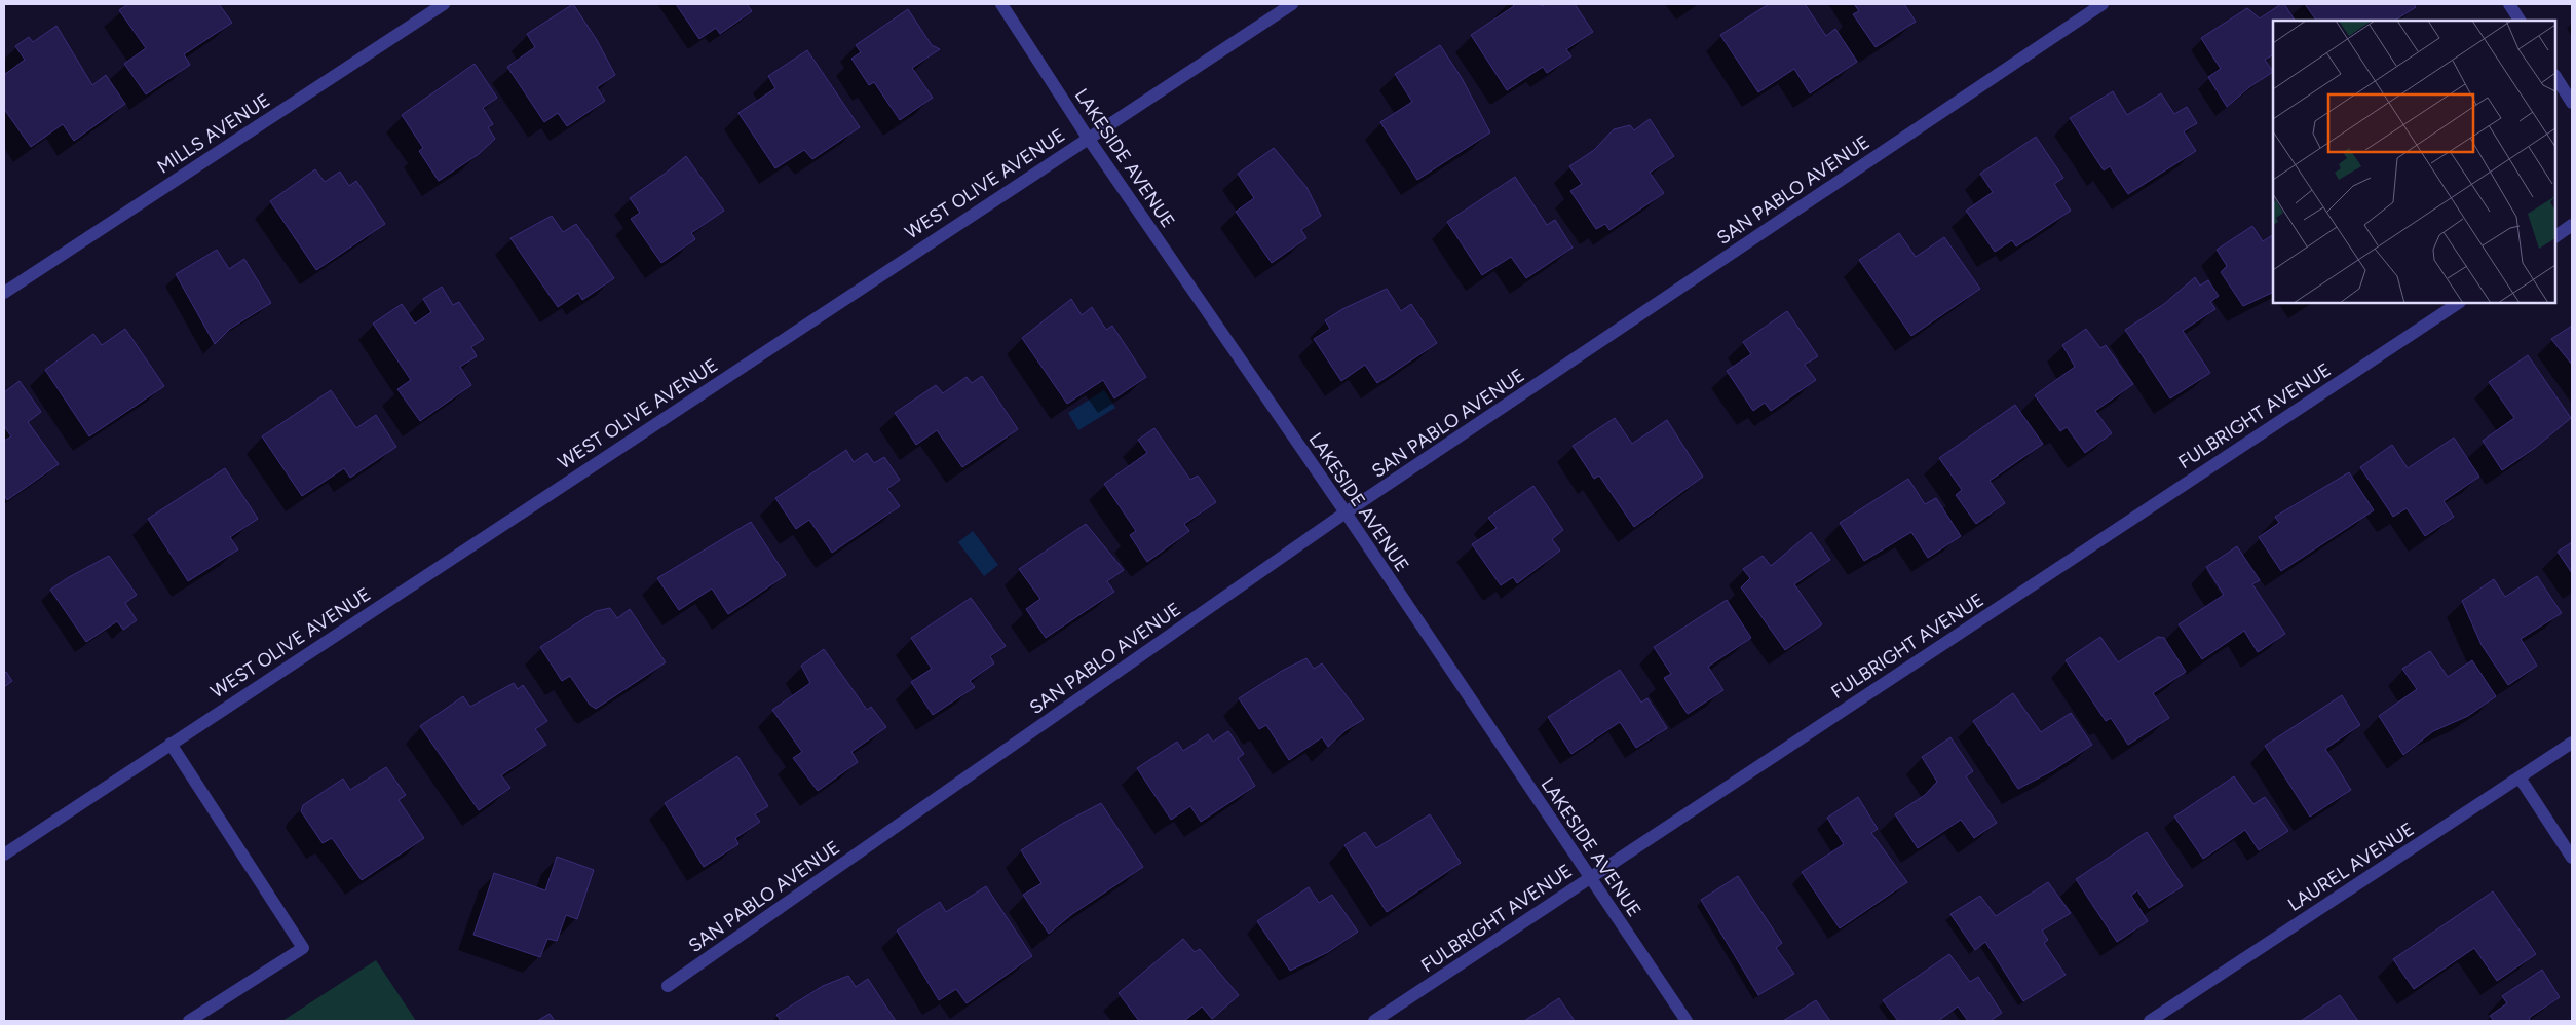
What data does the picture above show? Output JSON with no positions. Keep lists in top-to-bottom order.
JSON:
{
  "streets": {
    "street": [
      "MILLS AVENUE",
      "LAKESIDE AVENUE",
      "WEST OLIVE AVENUE",
      "SAN PABLO AVENUE",
      "FULBRIGHT AVENUE",
      "LAUREL AVENUE"
    ]
  },
  "crossings": [
    ["LAKESIDE AVENUE", "WEST OLIVE AVENUE"],
    ["LAKESIDE AVENUE", "SAN PABLO AVENUE"],
    ["LAKESIDE AVENUE", "FULBRIGHT AVENUE"]
  ]
}
